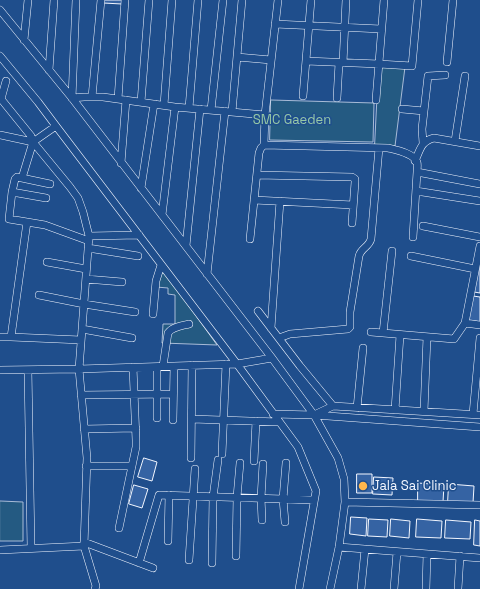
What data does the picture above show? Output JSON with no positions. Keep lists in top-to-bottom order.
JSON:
{
  "parks": ["SMC Gaeden"],
  "places": ["Jala Sai Clinic"]
}
